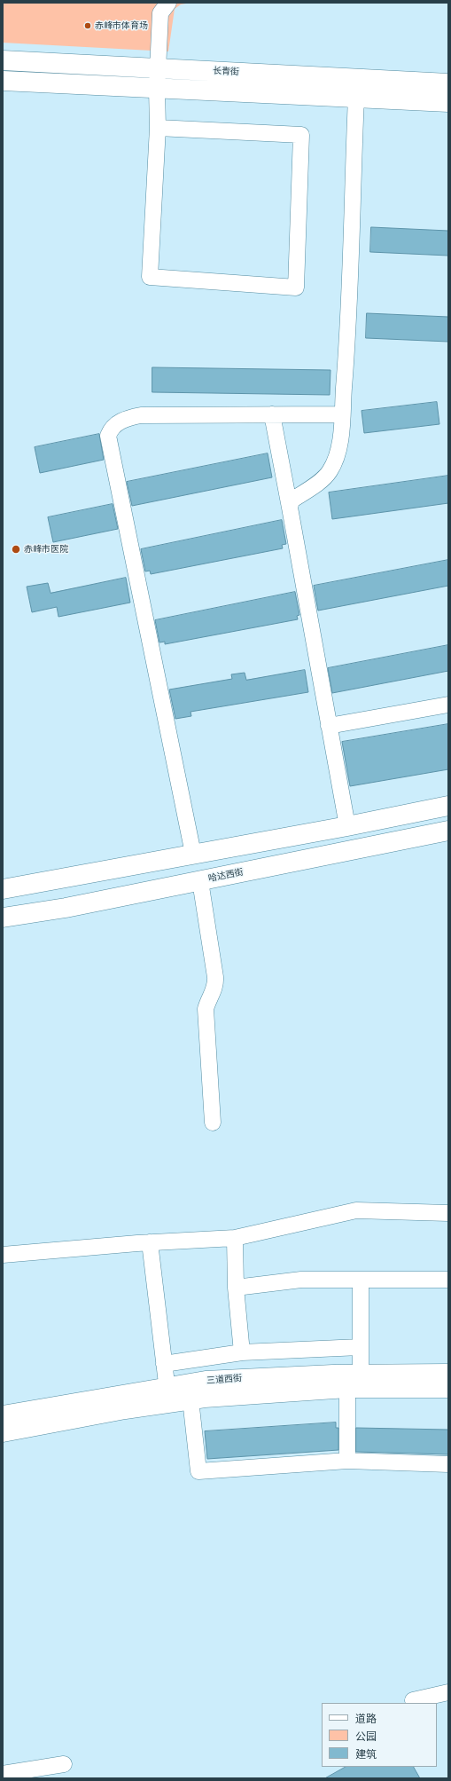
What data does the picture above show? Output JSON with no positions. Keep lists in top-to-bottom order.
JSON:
{
  "streets": {
    "main road": ["长青街", "哈达西街", "三道西街"]
  },
  "places": ["赤峰市体育场", "赤峰市医院"],
  "legend": ["道路", "公园", "建筑"]
}
